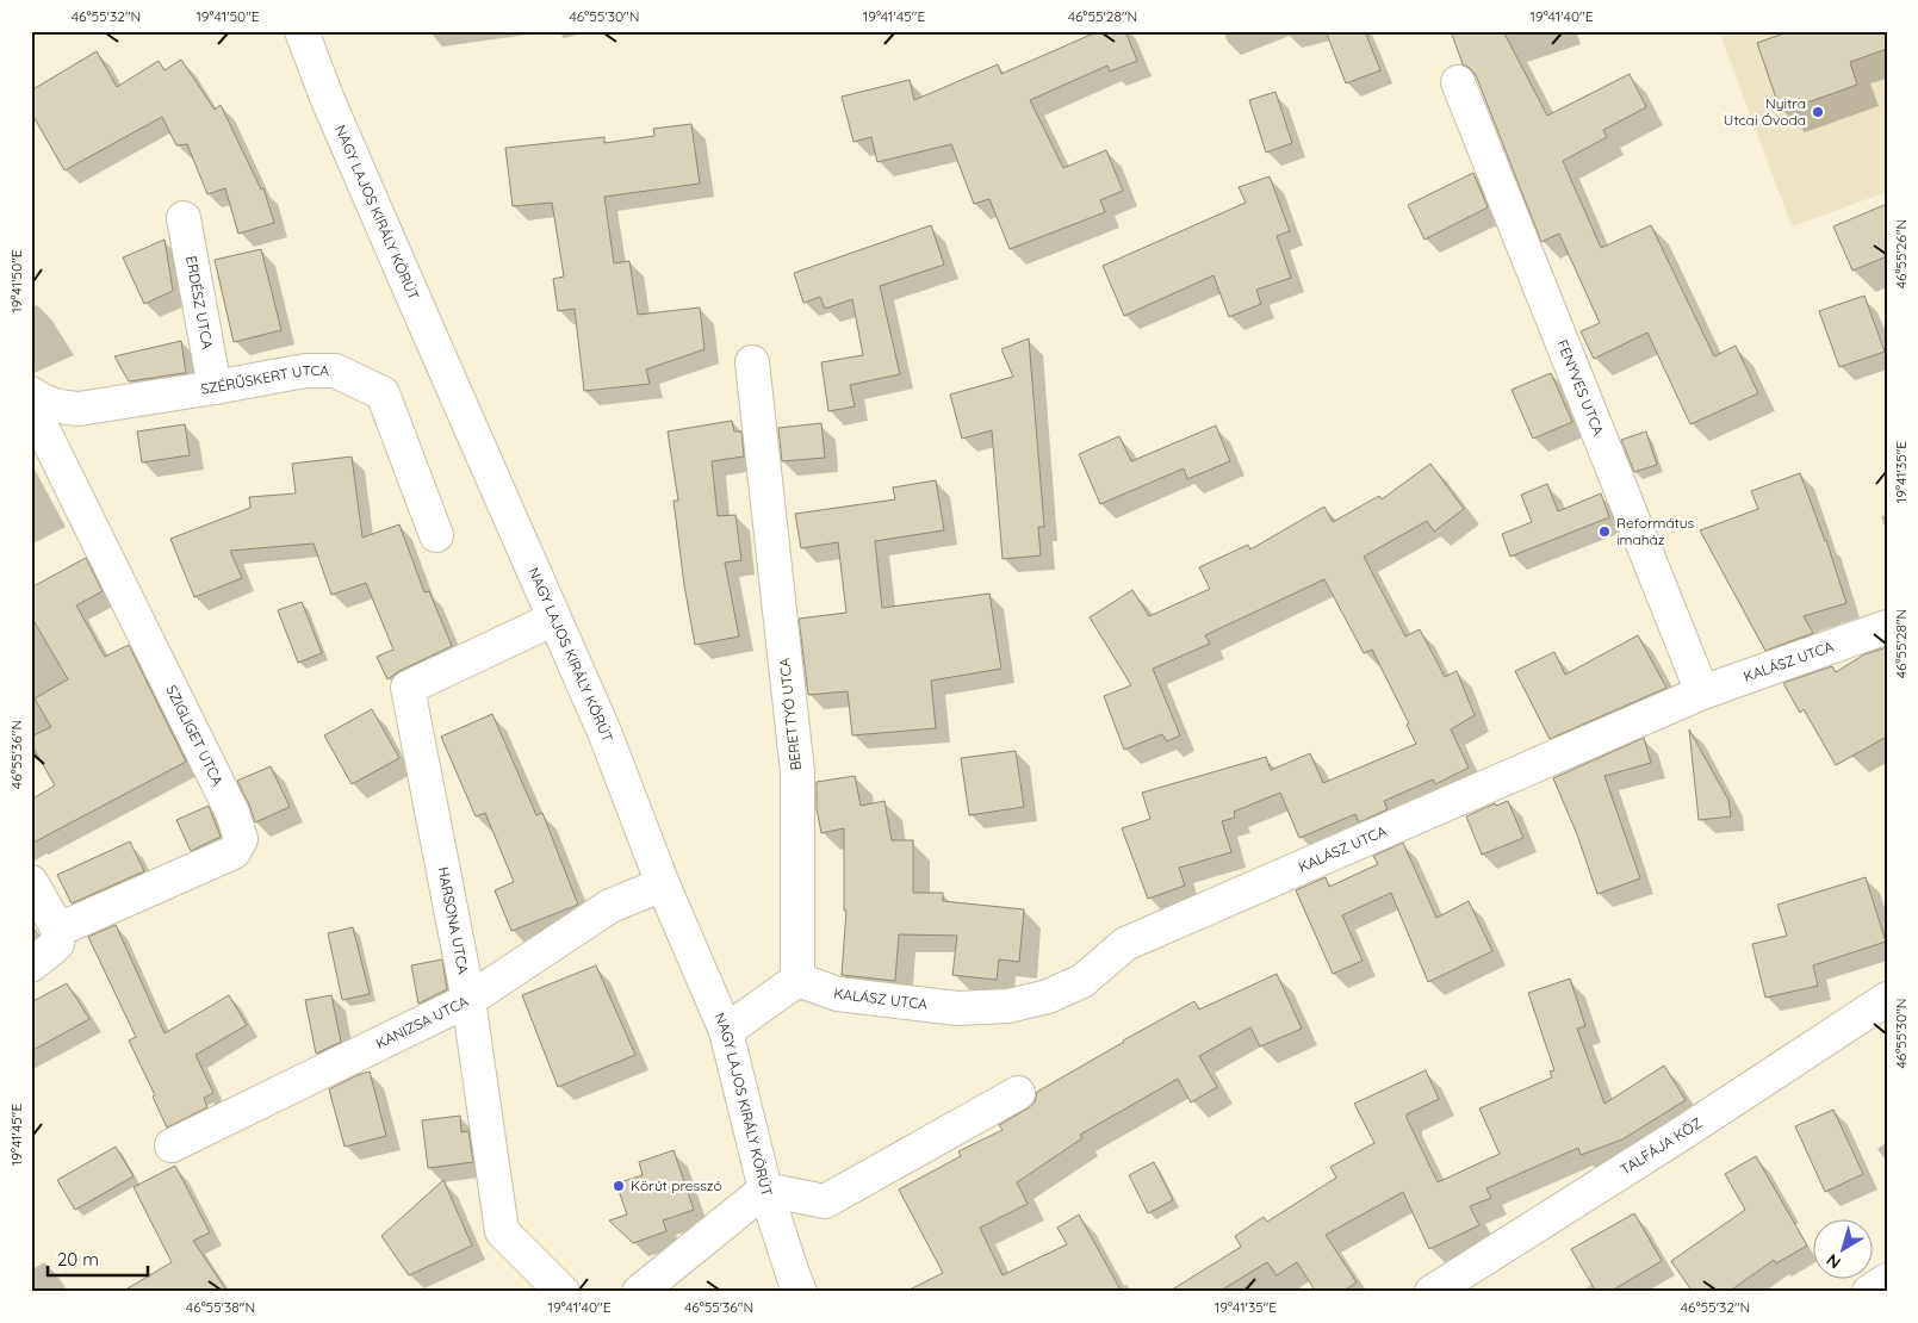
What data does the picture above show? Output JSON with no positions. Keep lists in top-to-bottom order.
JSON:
{
  "streets": {
    "street": [
      "NAGY LAJOS KIRÁLY KÖRÚT",
      "ERDÉSZ UTCA",
      "SZÉRŰSKERT UTCA",
      "FENYVES UTCA",
      "KALÁSZ UTCA",
      "BERETTYÓ UTCA",
      "SZIGLIGET UTCA",
      "HARSONA UTCA",
      "KANIZSA UTCA",
      "TALFÁJA KÖZ"
    ]
  },
  "crossings": [
    ["NAGY LAJOS KIRÁLY KÖRÚT", "HARSONA UTCA"],
    ["NAGY LAJOS KIRÁLY KÖRÚT", "KANIZSA UTCA"],
    ["ERDÉSZ UTCA", "SZÉRŰSKERT UTCA"],
    ["FENYVES UTCA", "KALÁSZ UTCA"],
    ["KALÁSZ UTCA", "BERETTYÓ UTCA"],
    ["HARSONA UTCA", "KANIZSA UTCA"]
  ],
  "places": ["Nyitra Utcai Óvoda", "Református imaház", "Körút presszó"],
  "scale_bar": "20 m",
  "north": "bottom left",
  "coordinates": [
    "46°55'32\"N",
    "19°41'50\"E",
    "46°55'30\"N",
    "19°41'45\"E",
    "46°55'28\"N",
    "19°41'40\"E",
    "46°55'26\"N",
    "19°41'35\"E",
    "46°55'36\"N",
    "46°55'38\"N"
  ]
}
